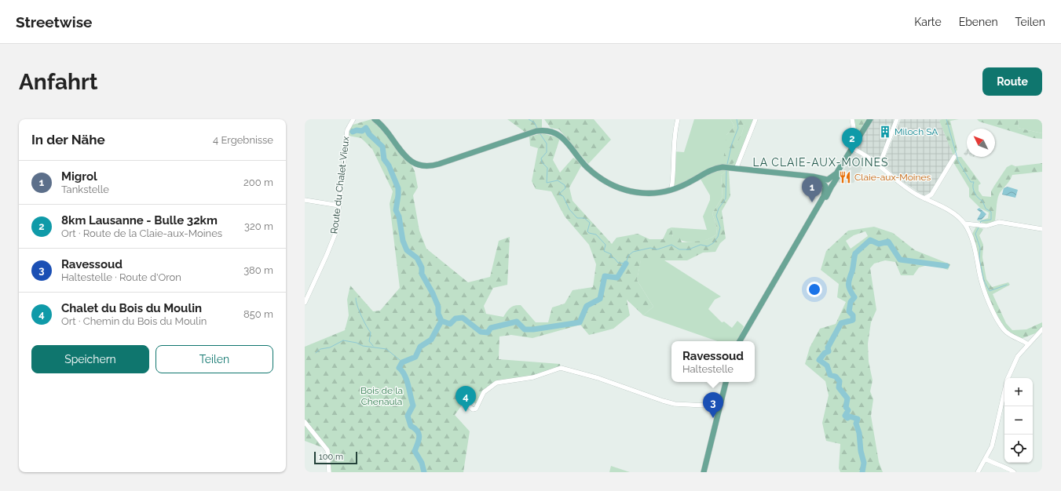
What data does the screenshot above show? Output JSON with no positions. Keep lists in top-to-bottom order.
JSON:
{
  "streets": {
    "street": ["Route du Chalet-Vieux"]
  },
  "districts": ["LA CLAIE-AUX-MOINES"],
  "parks": ["Bois de la Chenaula"],
  "places": {
    "building": ["Miloch SA"],
    "restaurant": ["Claie-aux-Moines"]
  },
  "scale_bar": "100 m",
  "north": "top left",
  "page": {
    "header": "Streetwise",
    "nav": ["Karte", "Ebenen", "Teilen"],
    "buttons": [
      "Route",
      ["Speichern", "Teilen"]
    ],
    "title": "Anfahrt",
    "heading": ["In der Nähe", "4 Ergebnisse"],
    "pins": [
      "2",
      "1",
      "4",
      "3"
    ],
    "list": [
      {
        "mark": "1",
        "name": "Migrol",
        "note": "Tankstelle",
        "value": "200 m"
      },
      {
        "mark": "2",
        "name": "8km Lausanne - Bulle 32km",
        "note": "Ort · Route de la Claie-aux-Moines",
        "value": "320 m"
      },
      {
        "mark": "3",
        "name": "Ravessoud",
        "note": "Haltestelle · Route d'Oron",
        "value": "380 m"
      },
      {
        "mark": "4",
        "name": "Chalet du Bois du Moulin",
        "note": "Ort · Chemin du Bois du Moulin",
        "value": "850 m"
      }
    ],
    "popup": ["Ravessoud", "Haltestelle"],
    "map_buttons": ["+", "−"],
    "scale": "100 m"
  }
}
